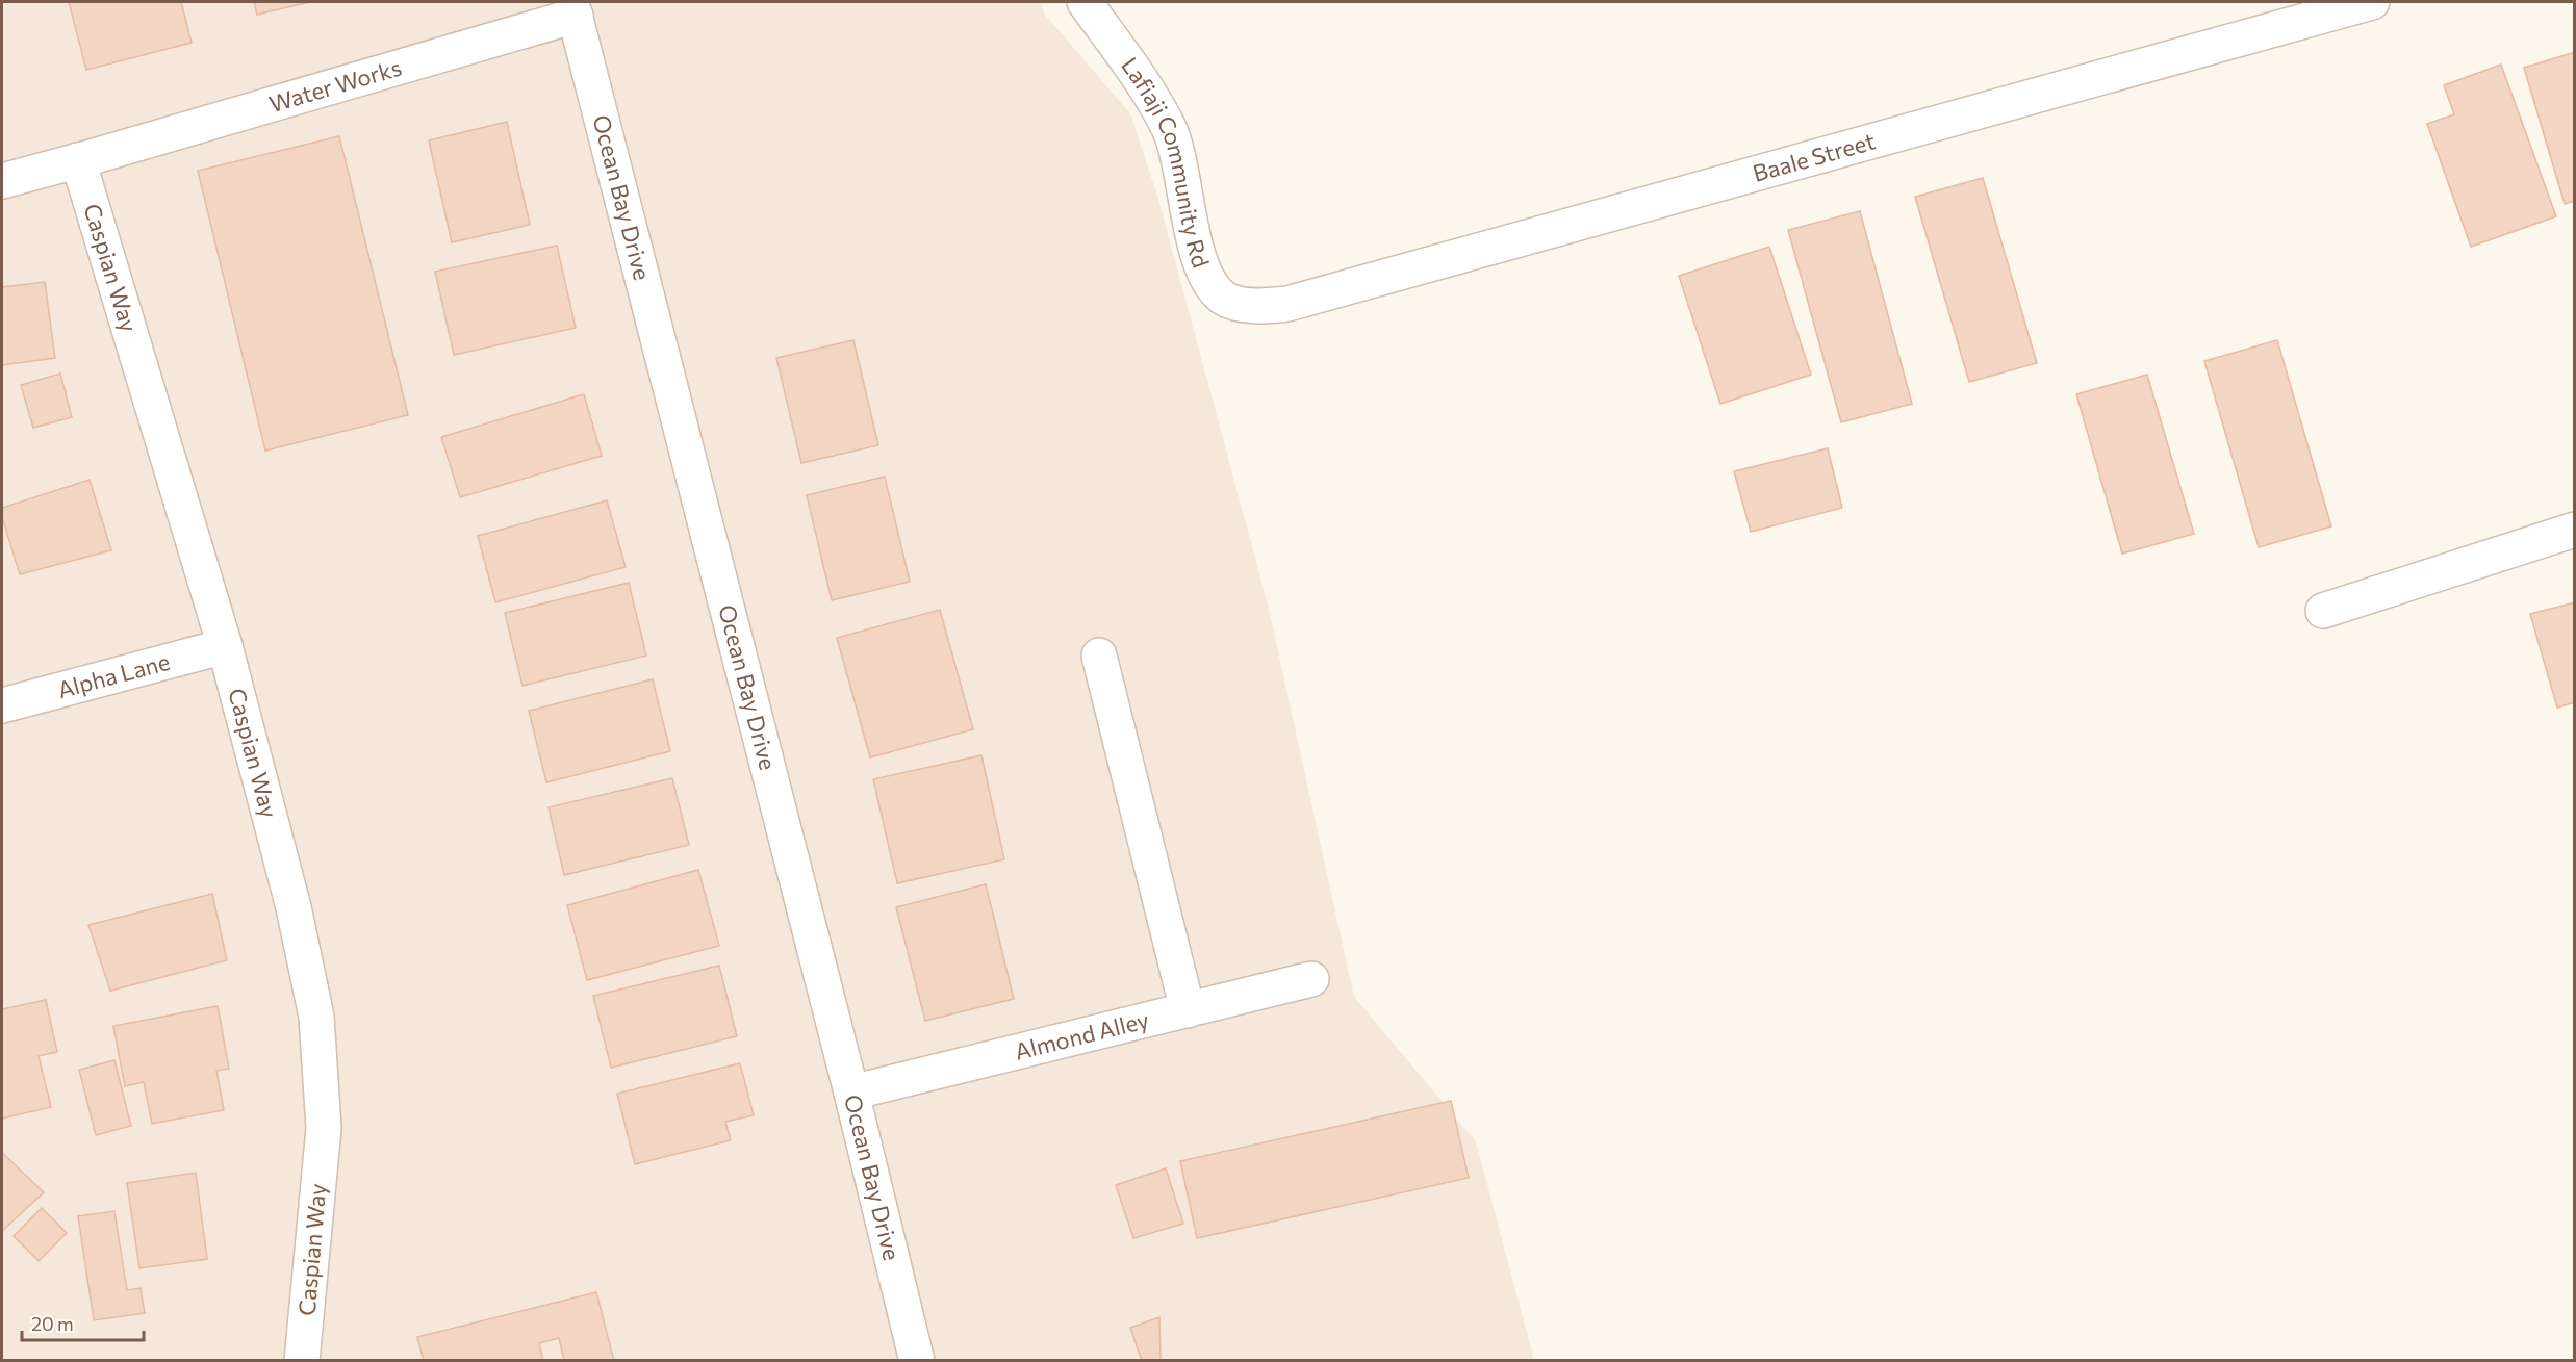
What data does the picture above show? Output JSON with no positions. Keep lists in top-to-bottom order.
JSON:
{
  "streets": {
    "street": [
      "Water Works",
      "Baale Street",
      "Lafiaji Community Rd",
      "Ocean Bay Drive",
      "Caspian Way",
      "Alpha Lane",
      "Almond Alley"
    ]
  },
  "crossings": [
    ["Water Works", "Ocean Bay Drive"],
    ["Water Works", "Caspian Way"],
    ["Baale Street", "Lafiaji Community Rd"],
    ["Ocean Bay Drive", "Almond Alley"],
    ["Caspian Way", "Alpha Lane"]
  ],
  "scale_bar": "20 m"
}
